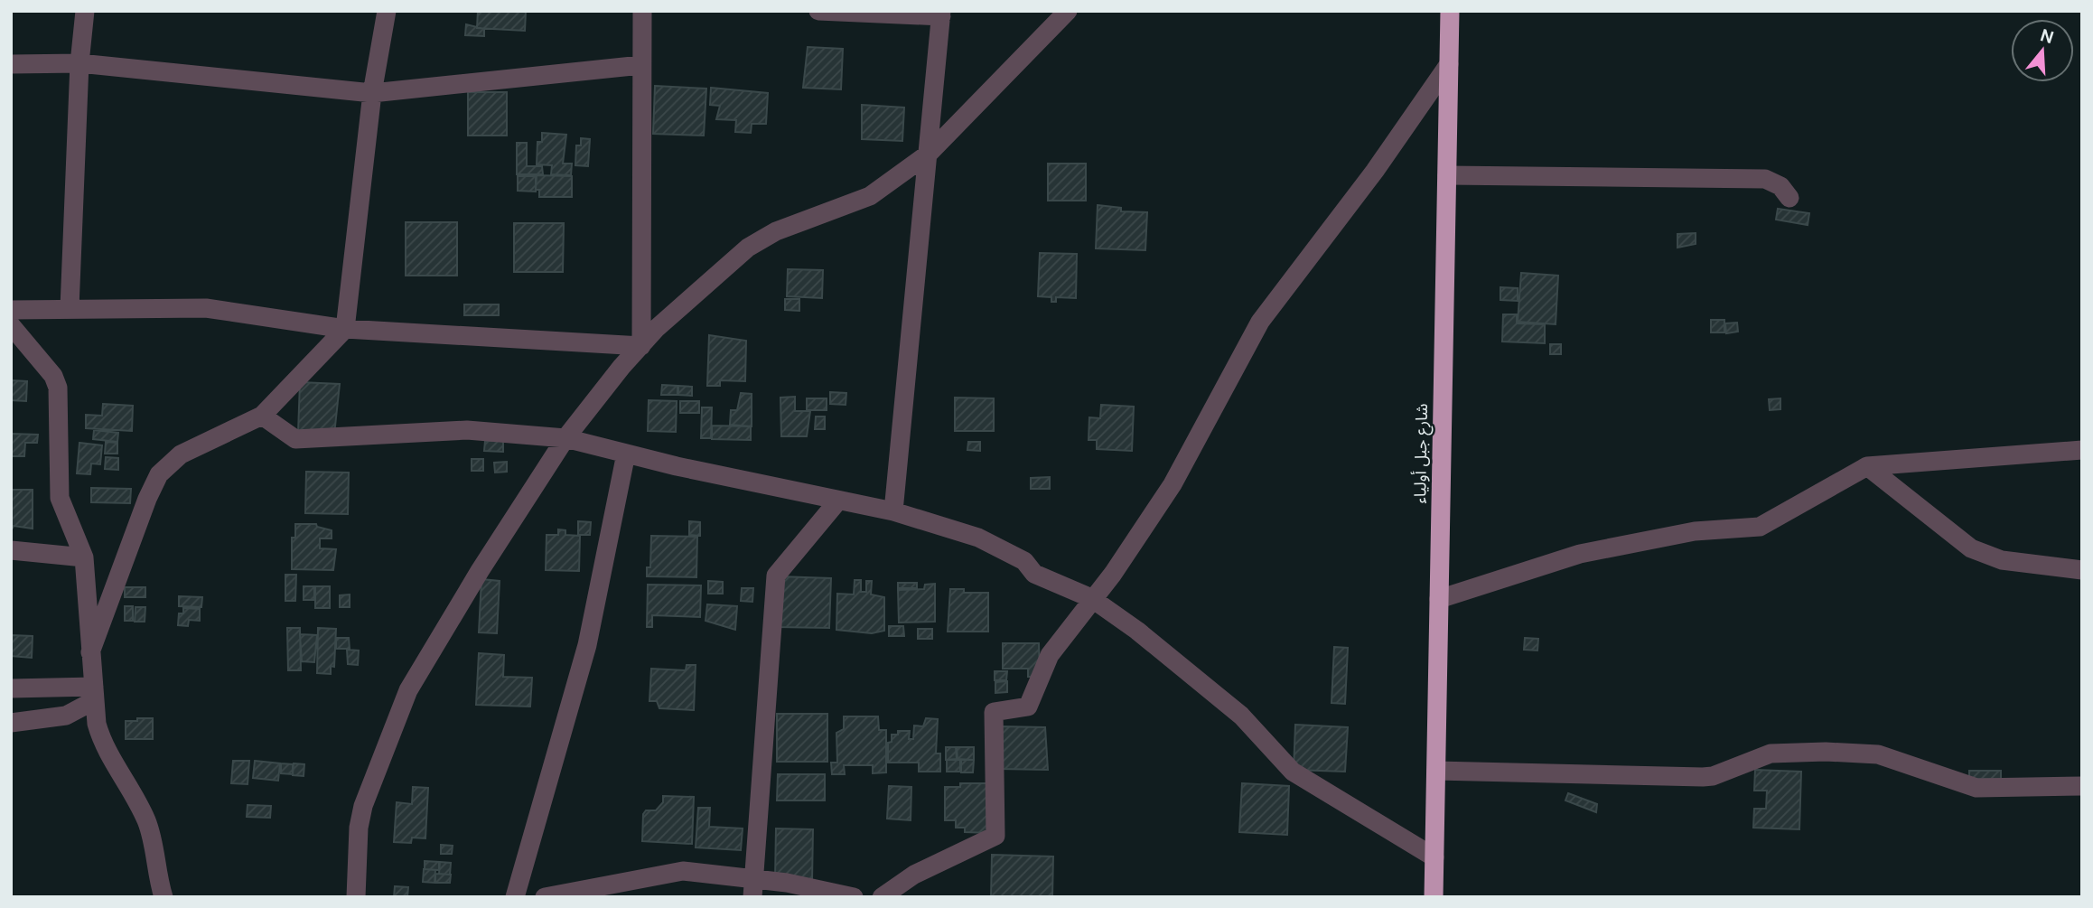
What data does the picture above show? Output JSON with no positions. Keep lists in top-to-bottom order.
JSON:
{
  "streets": {
    "highway": ["شارع جبل أولياء"]
  },
  "north": "top"
}
